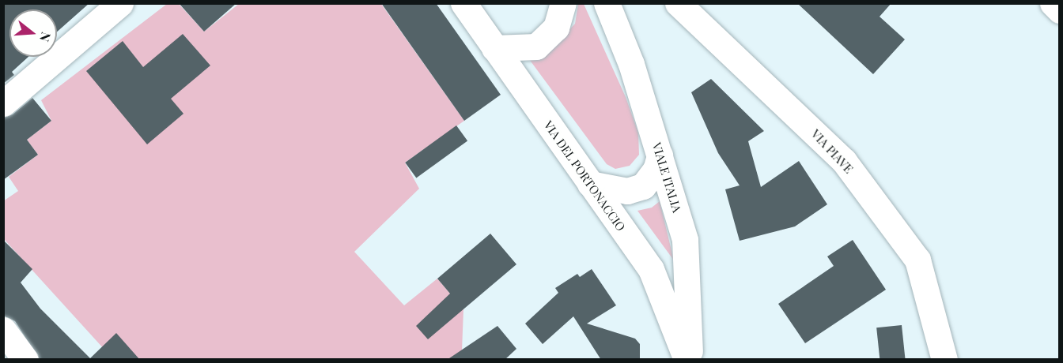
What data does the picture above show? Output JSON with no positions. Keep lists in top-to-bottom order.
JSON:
{
  "streets": {
    "main road": ["VIA PIAVE", "VIA DEL PORTONACCIO", "VIALE ITALIA"]
  },
  "north": "right"
}
